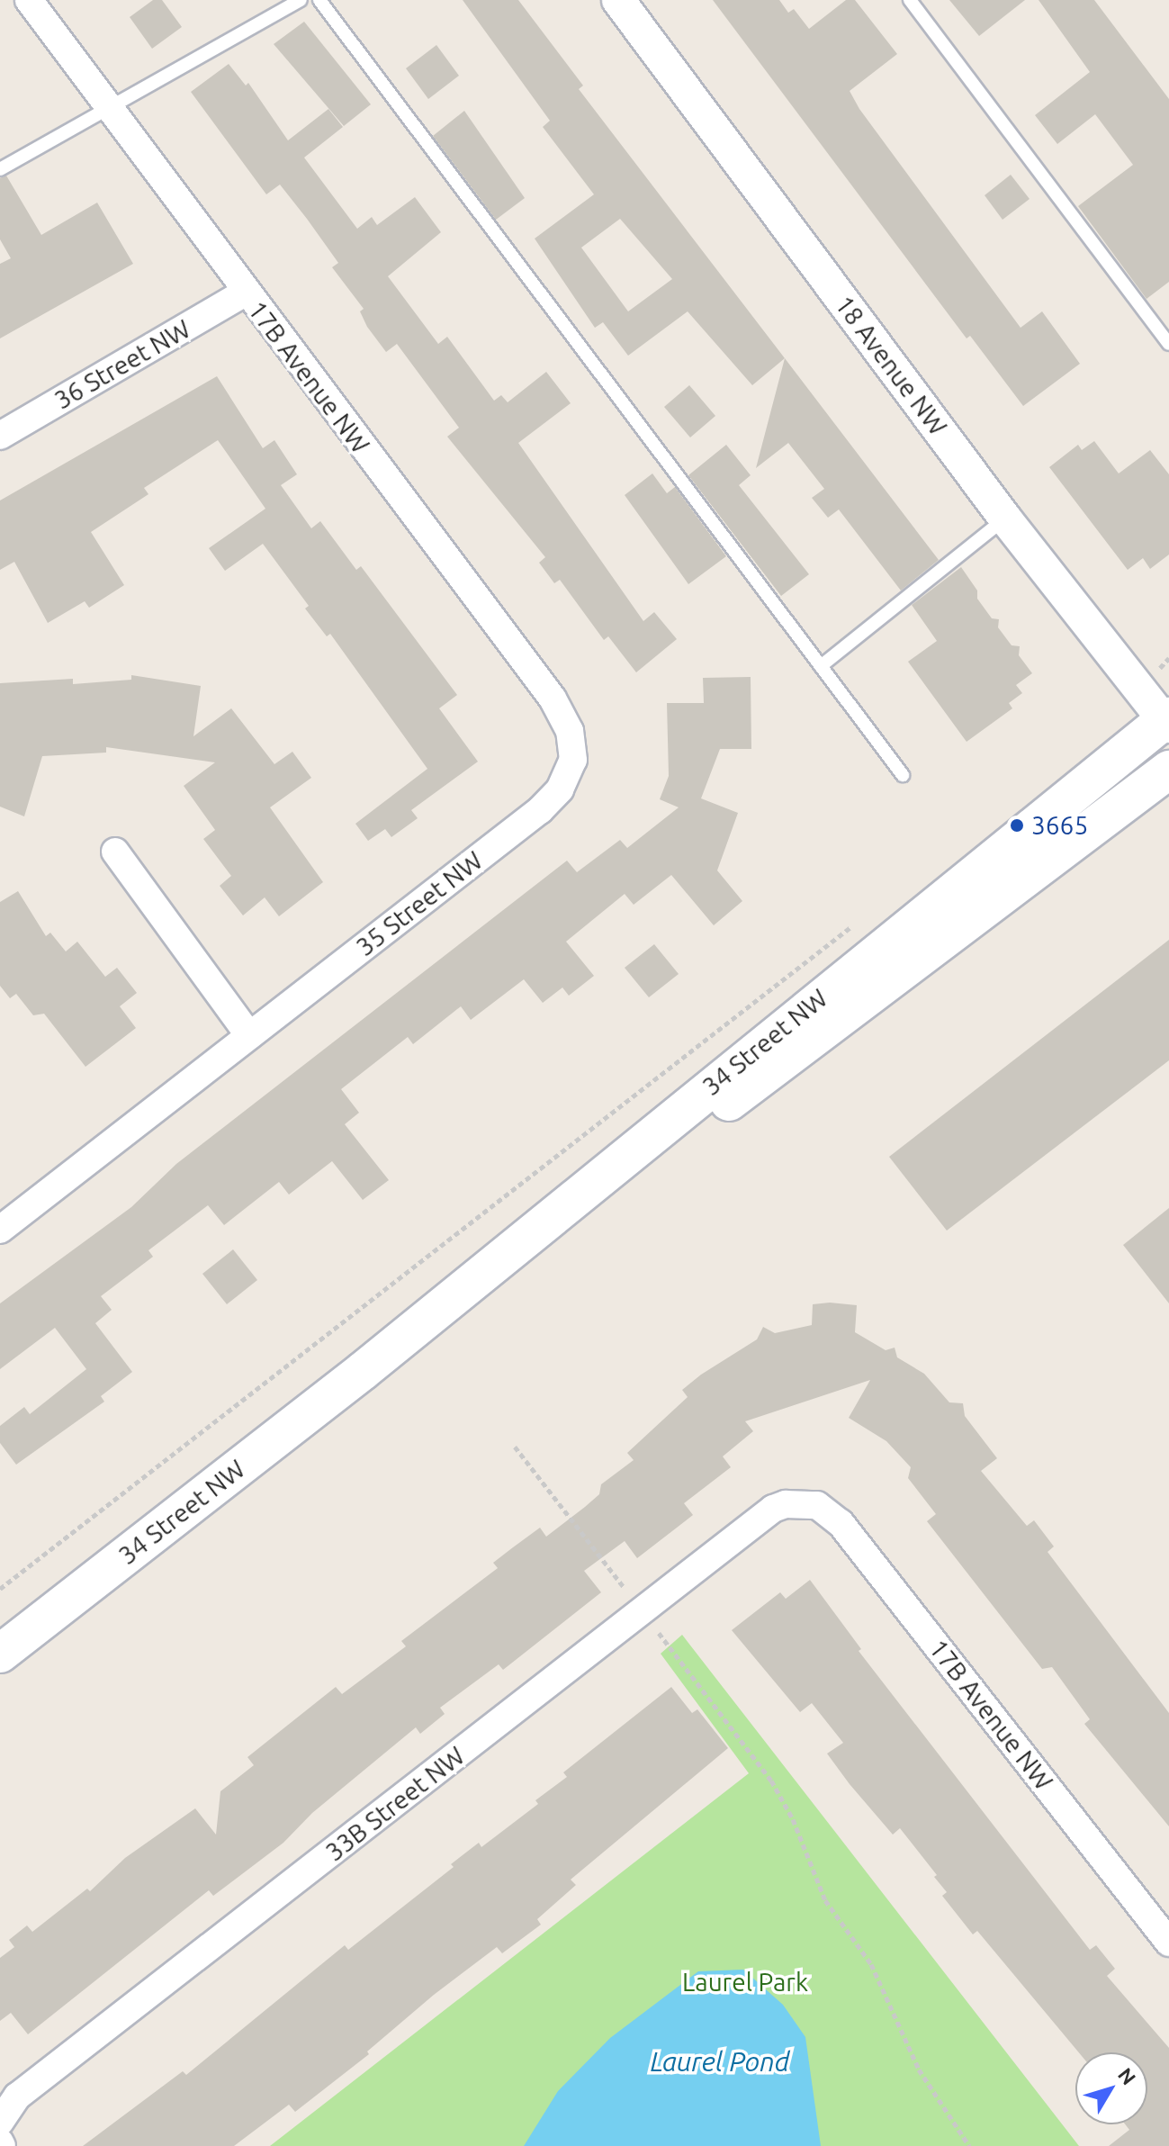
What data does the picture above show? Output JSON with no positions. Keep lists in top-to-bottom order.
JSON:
{
  "streets": {
    "main road": ["34 Street NW"],
    "street": [
      "36 Street NW",
      "18 Avenue NW",
      "17B Avenue NW",
      "35 Street NW",
      "33B Street NW"
    ]
  },
  "crossings": [
    ["36 Street NW", "17B Avenue NW"],
    ["18 Avenue NW", "34 Street NW"],
    ["17B Avenue NW", "35 Street NW"],
    ["17B Avenue NW", "33B Street NW"]
  ],
  "water": ["Laurel Pond"],
  "parks": ["Laurel Park"],
  "places": ["3665"],
  "north": "top right"
}
